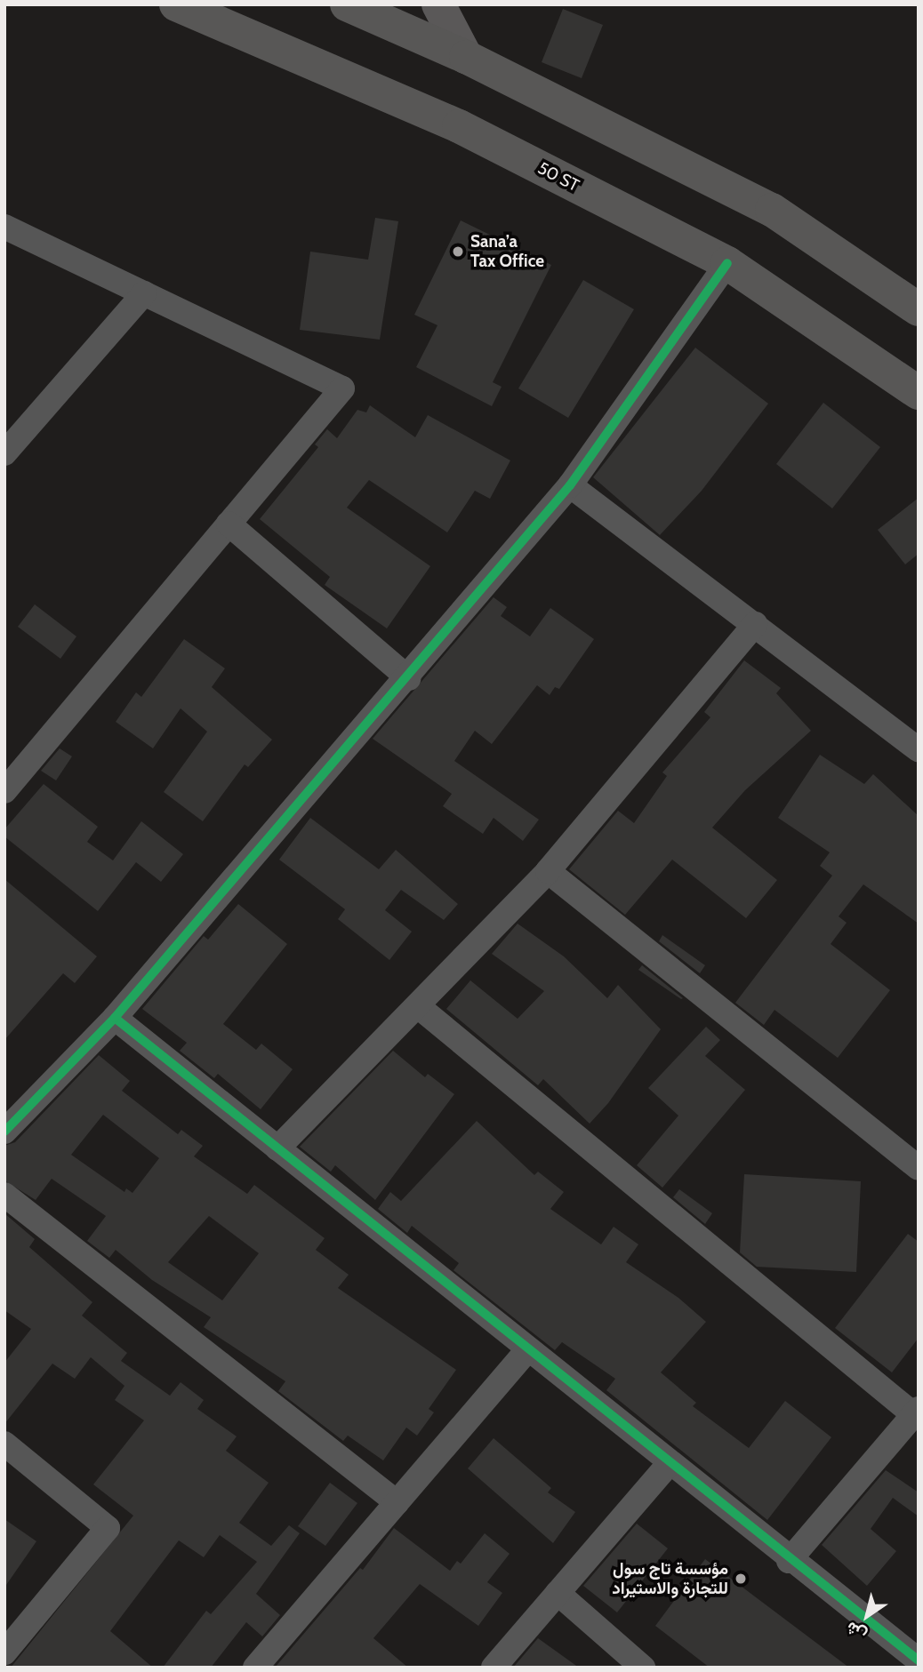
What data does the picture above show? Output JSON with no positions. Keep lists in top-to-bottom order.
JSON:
{
  "streets": {
    "main road": ["50 ST"]
  },
  "places": ["Sana’a Tax Office", "مؤسسة تاج سول للتجارة والاستيراد"],
  "north": "bottom left"
}
